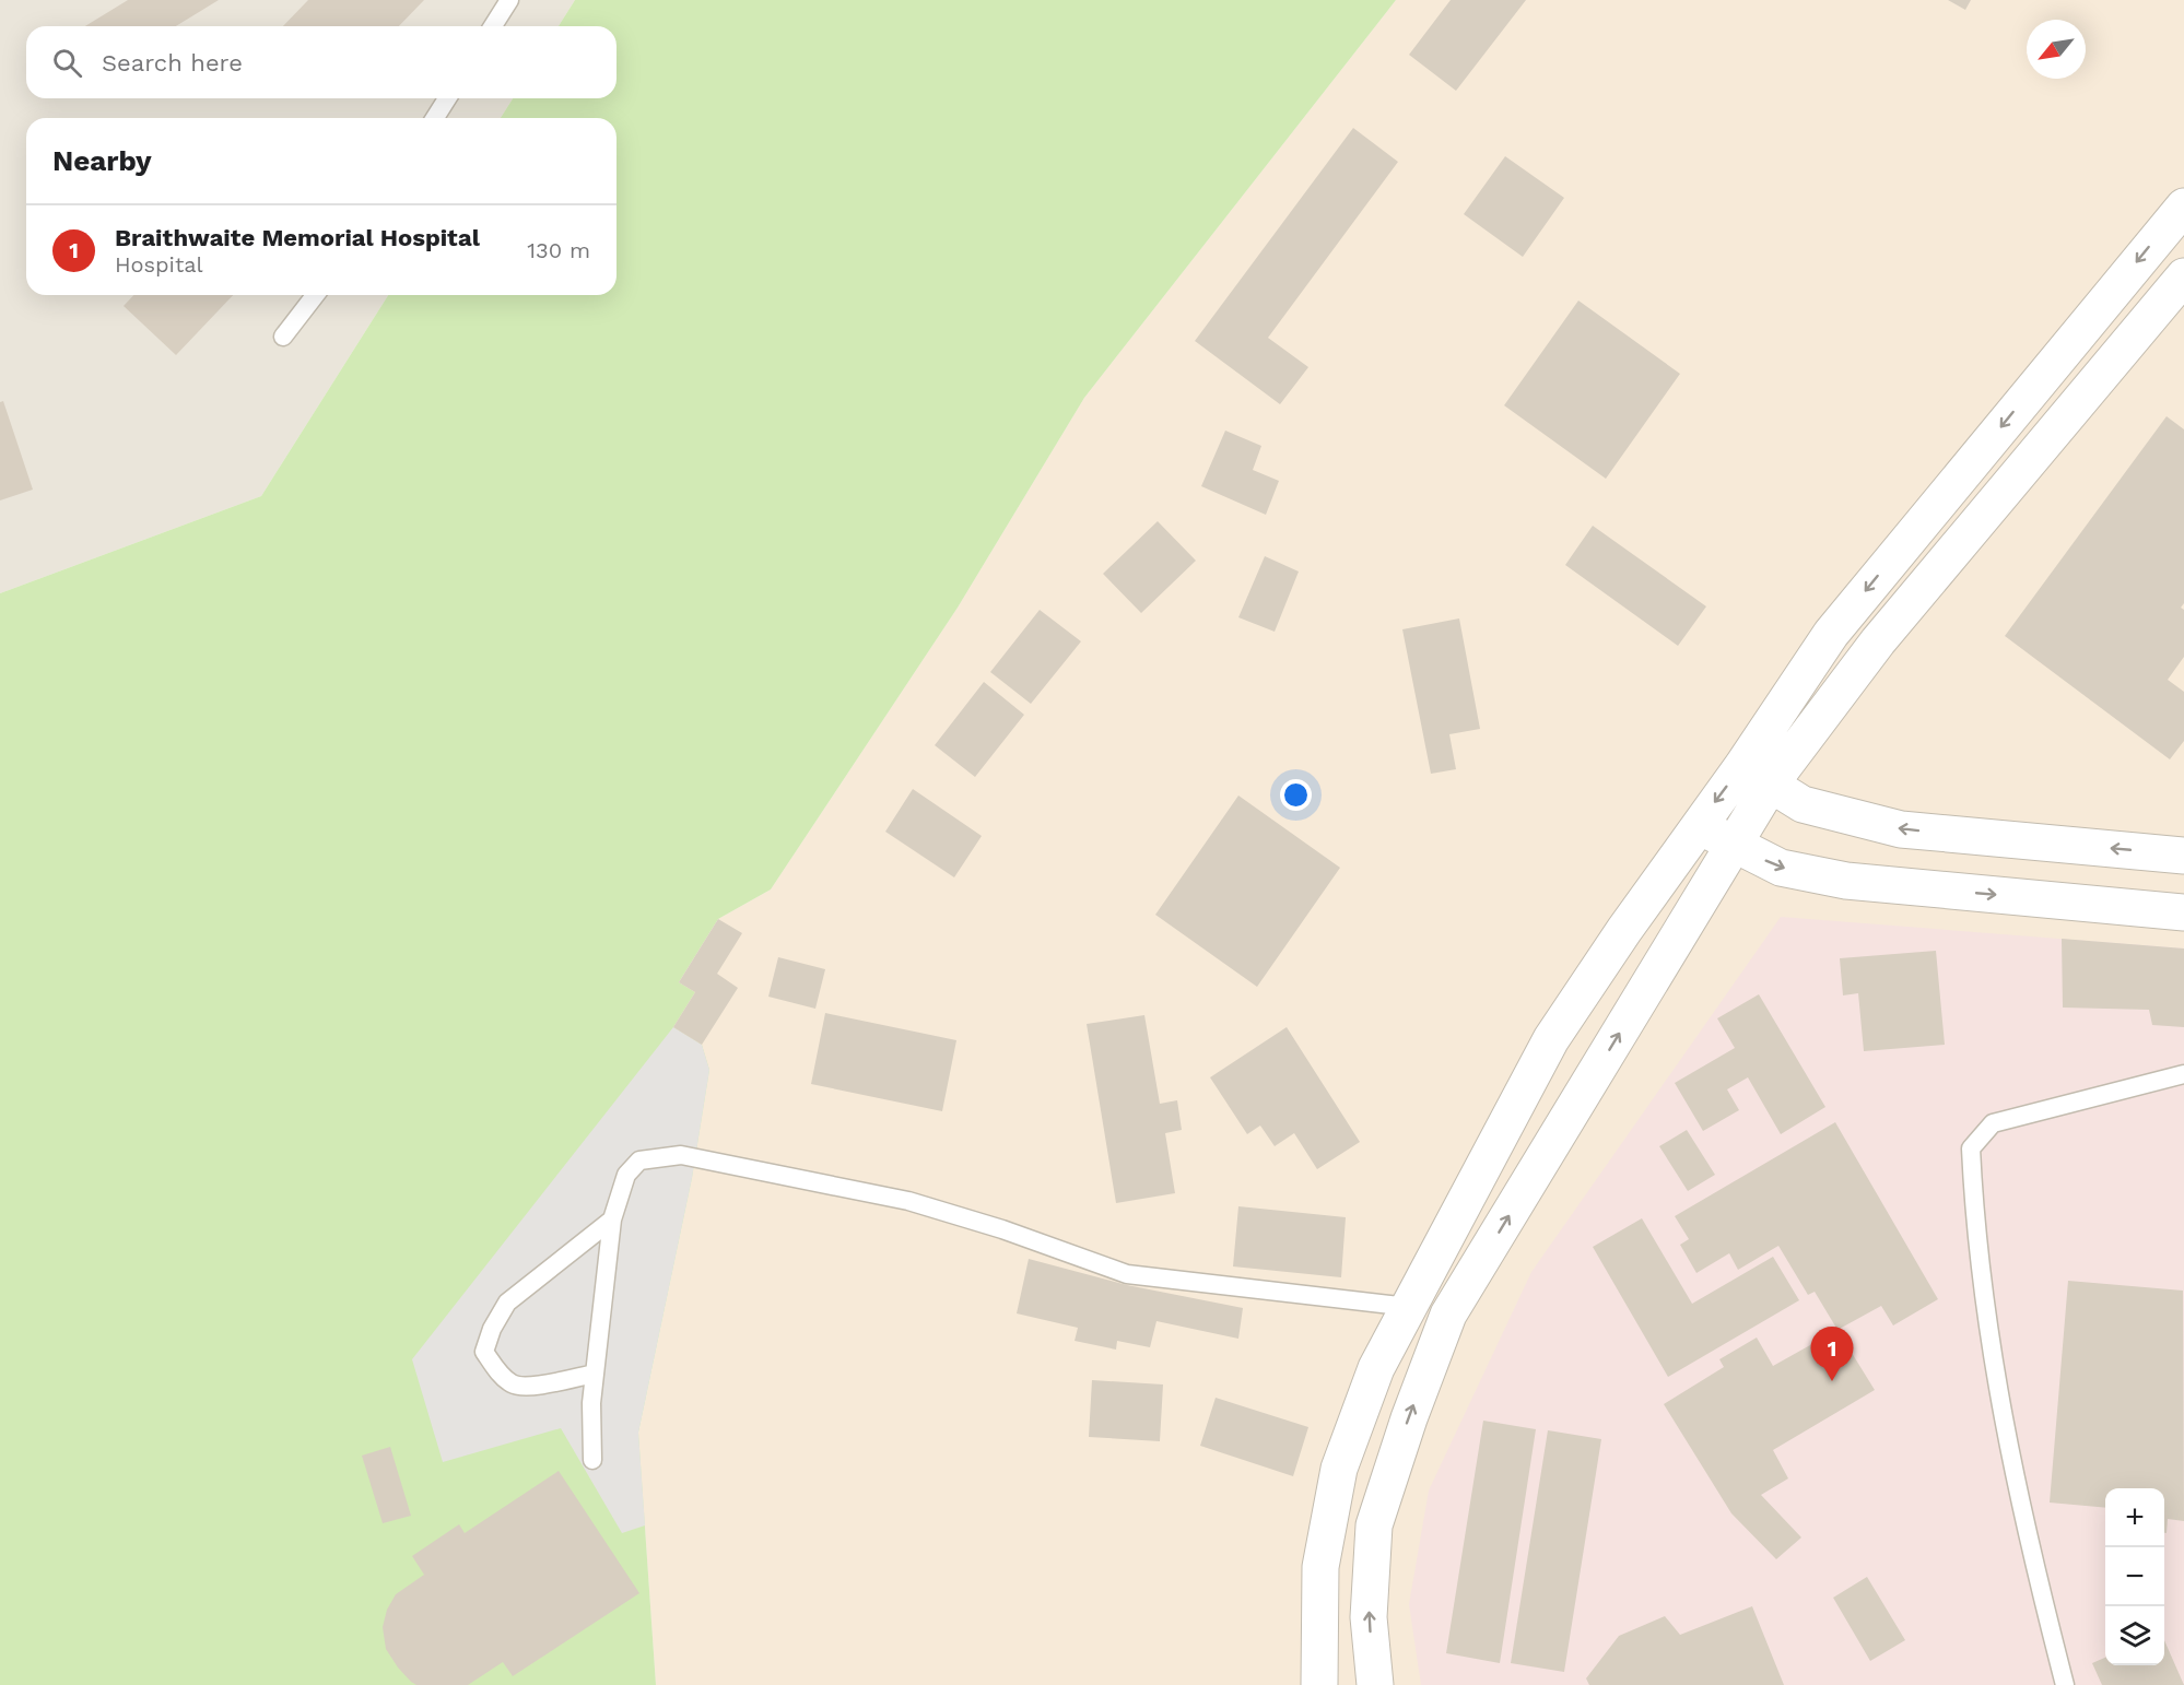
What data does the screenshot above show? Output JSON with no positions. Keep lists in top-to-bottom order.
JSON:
{
  "north": "bottom left",
  "page": {
    "search": "Search here",
    "heading": "Nearby",
    "list": [
      {
        "mark": "1",
        "name": "Braithwaite Memorial Hospital",
        "note": "Hospital",
        "value": "130 m"
      }
    ],
    "pins": "1",
    "map_buttons": ["+", "−"]
  }
}
